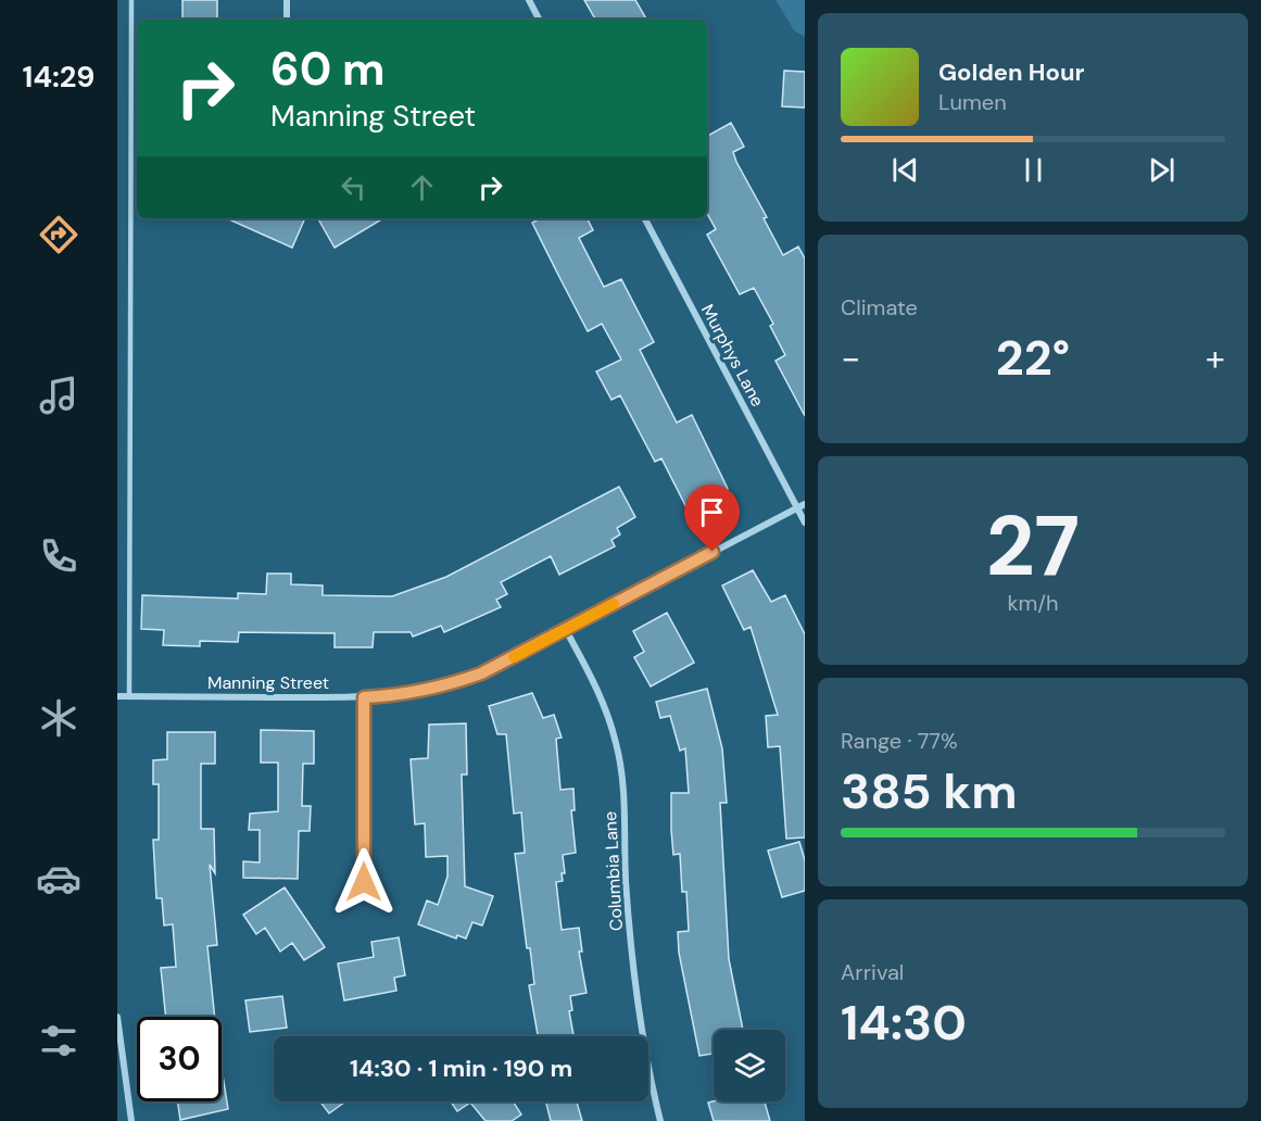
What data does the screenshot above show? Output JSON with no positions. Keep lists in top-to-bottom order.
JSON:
{
  "streets": {
    "street": ["Murphys Lane", "Manning Street", "Columbia Lane"]
  },
  "crossings": [
    ["Murphys Lane", "Manning Street"],
    ["Manning Street", "Columbia Lane"]
  ],
  "page": {
    "tabs": "14:29",
    "turn": ["60 m", "Manning Street"],
    "song": ["Golden Hour", "Lumen"],
    "tile": [
      "Climate",
      ["27", "km/h"],
      ["Range · 77%", "385 km"],
      ["Arrival", "14:30"]
    ],
    "heat": ["−", "22°", "+"],
    "limit": "30",
    "trip": "14:30 · 1 min · 190 m"
  }
}
